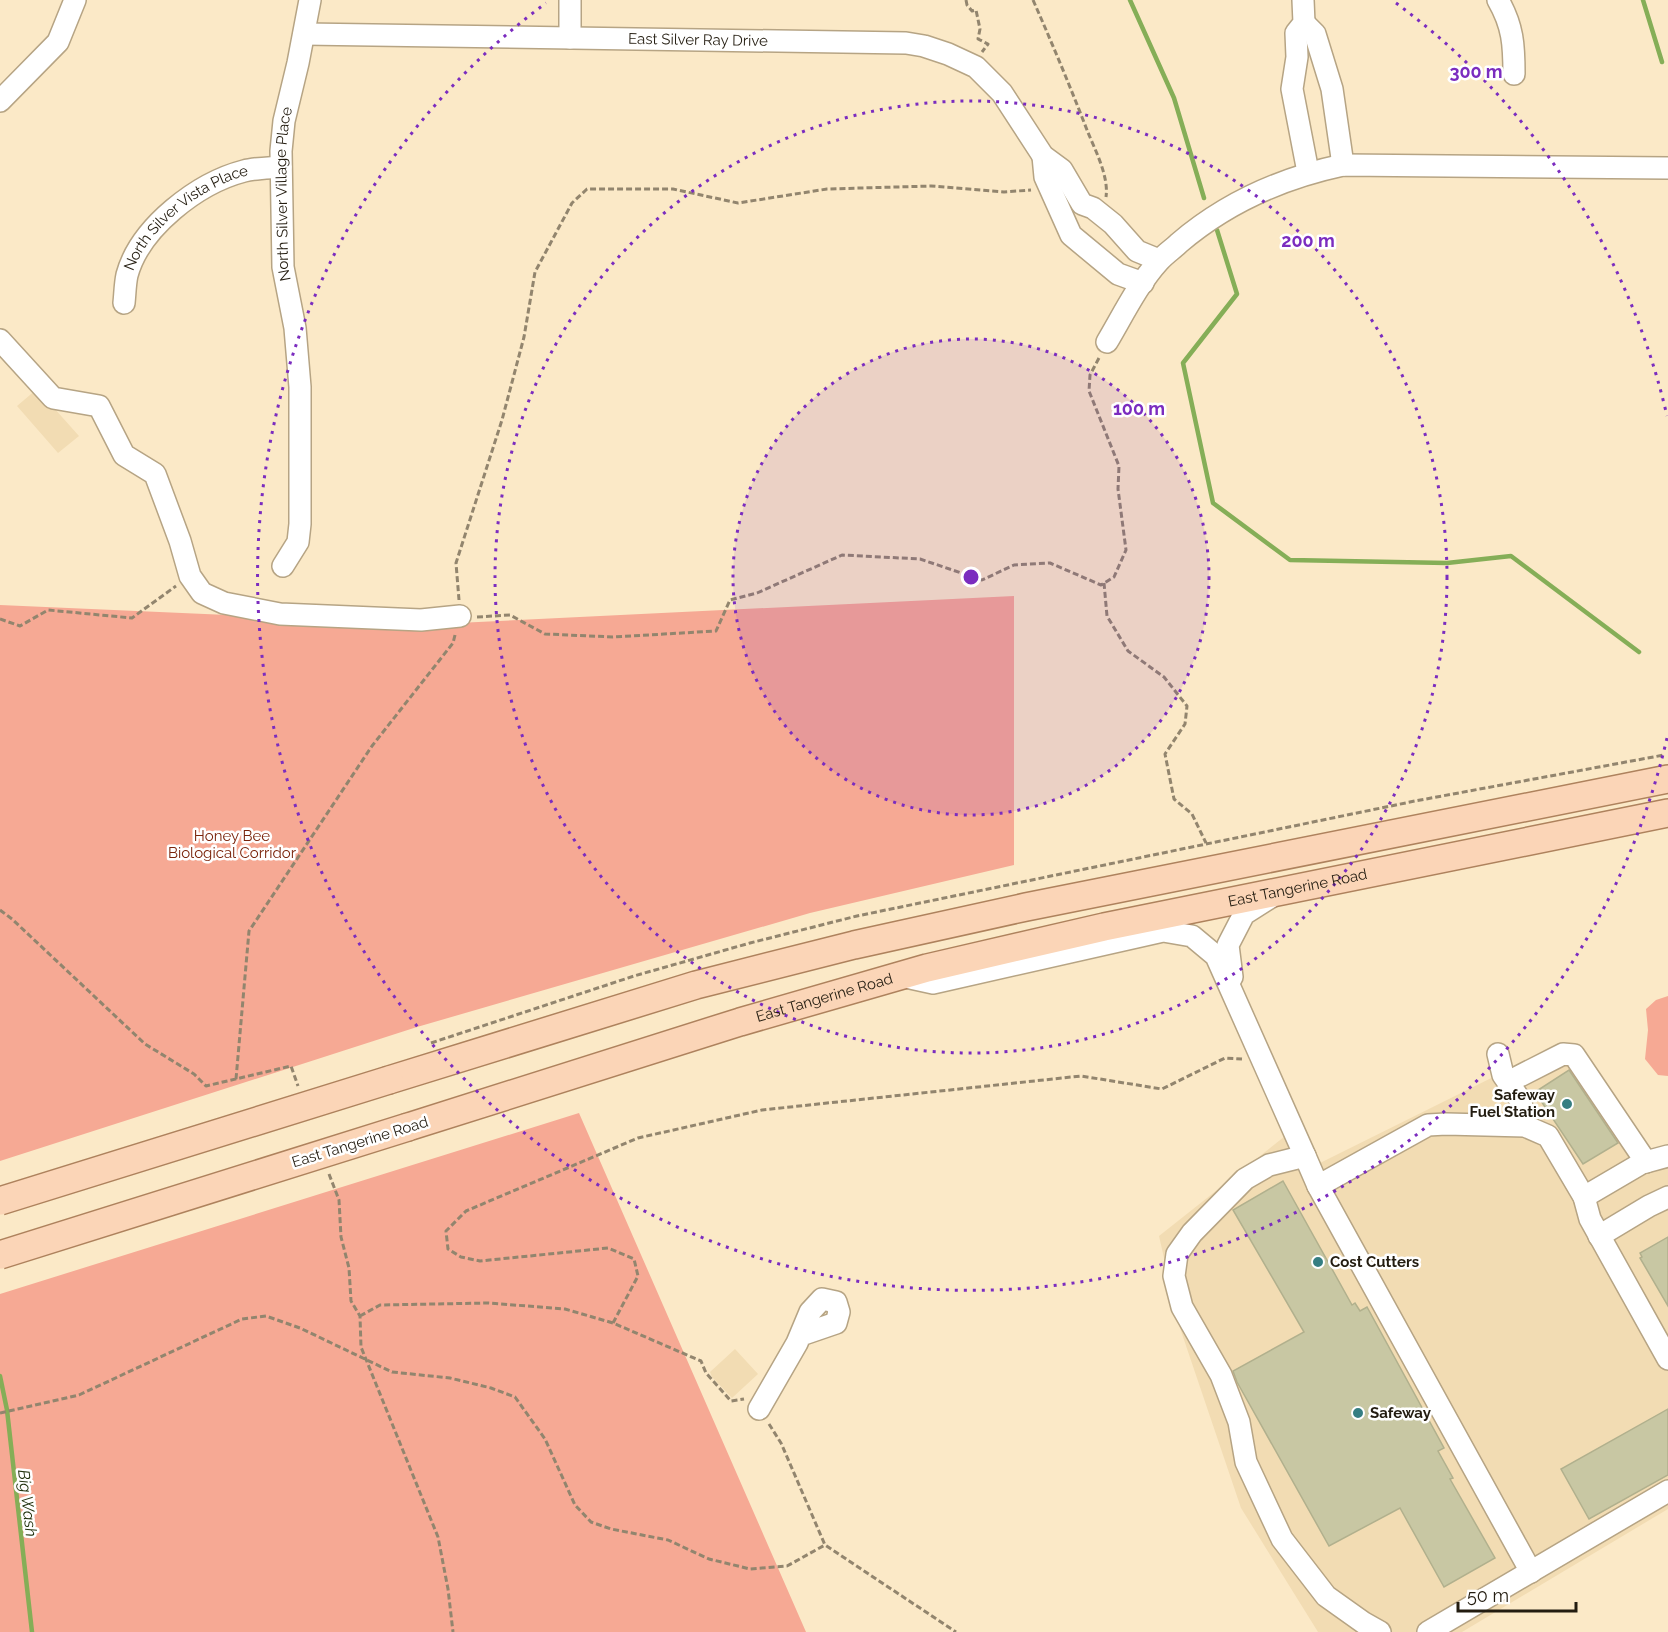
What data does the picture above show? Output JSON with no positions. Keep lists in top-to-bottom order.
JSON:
{
  "streets": {
    "main road": ["East Tangerine Road"],
    "street": ["East Silver Ray Drive", "North Silver Village Place", "North Silver Vista Place"]
  },
  "crossings": [
    ["East Silver Ray Drive", "North Silver Village Place"],
    ["North Silver Village Place", "North Silver Vista Place"]
  ],
  "water": ["Big Wash"],
  "parks": ["Honey Bee Biological Corridor"],
  "places": ["Safeway Fuel Station", "Cost Cutters", "Safeway"],
  "scale_bar": "50 m",
  "rings": ["300 m", "200 m", "100 m"]
}
